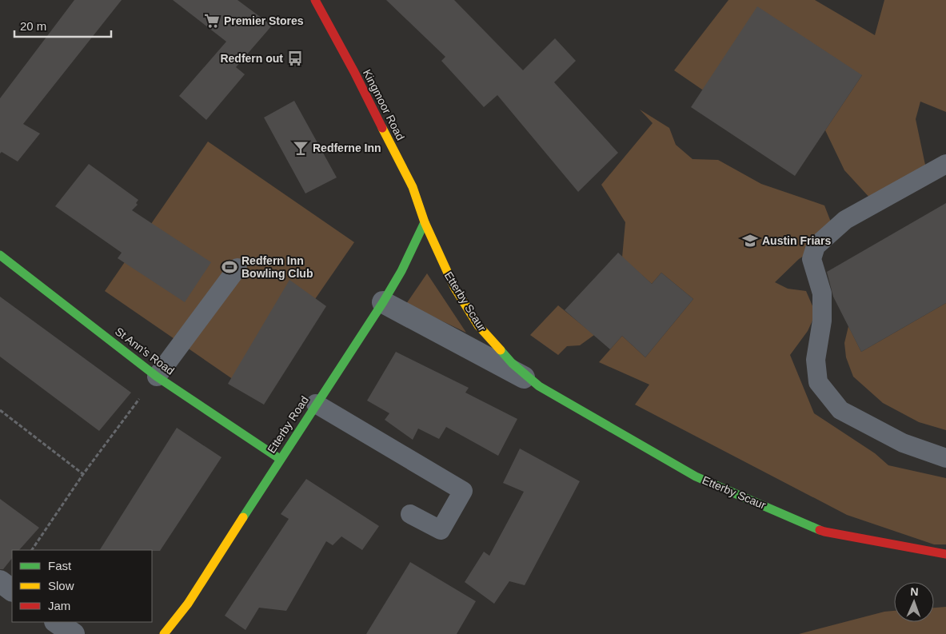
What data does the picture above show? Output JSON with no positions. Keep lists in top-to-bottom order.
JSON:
{
  "streets": {
    "street": [
      "Kingmoor Road",
      "Etterby Scaur",
      "St Ann's Road",
      "Etterby Road"
    ]
  },
  "crossings": [
    ["Kingmoor Road", "Etterby Scaur"],
    ["Kingmoor Road", "Etterby Road"],
    ["Etterby Scaur", "Etterby Road"],
    ["St Ann's Road", "Etterby Road"]
  ],
  "places": {
    "supermarket": ["Premier Stores"],
    "bus stop": ["Redfern out"],
    "bar": ["Redferne Inn"],
    "school or university": ["Austin Friars"],
    "sports": ["Redfern Inn Bowling Club"]
  },
  "legend": ["Fast", "Slow", "Jam"],
  "scale_bar": "20 m",
  "north": "top"
}
